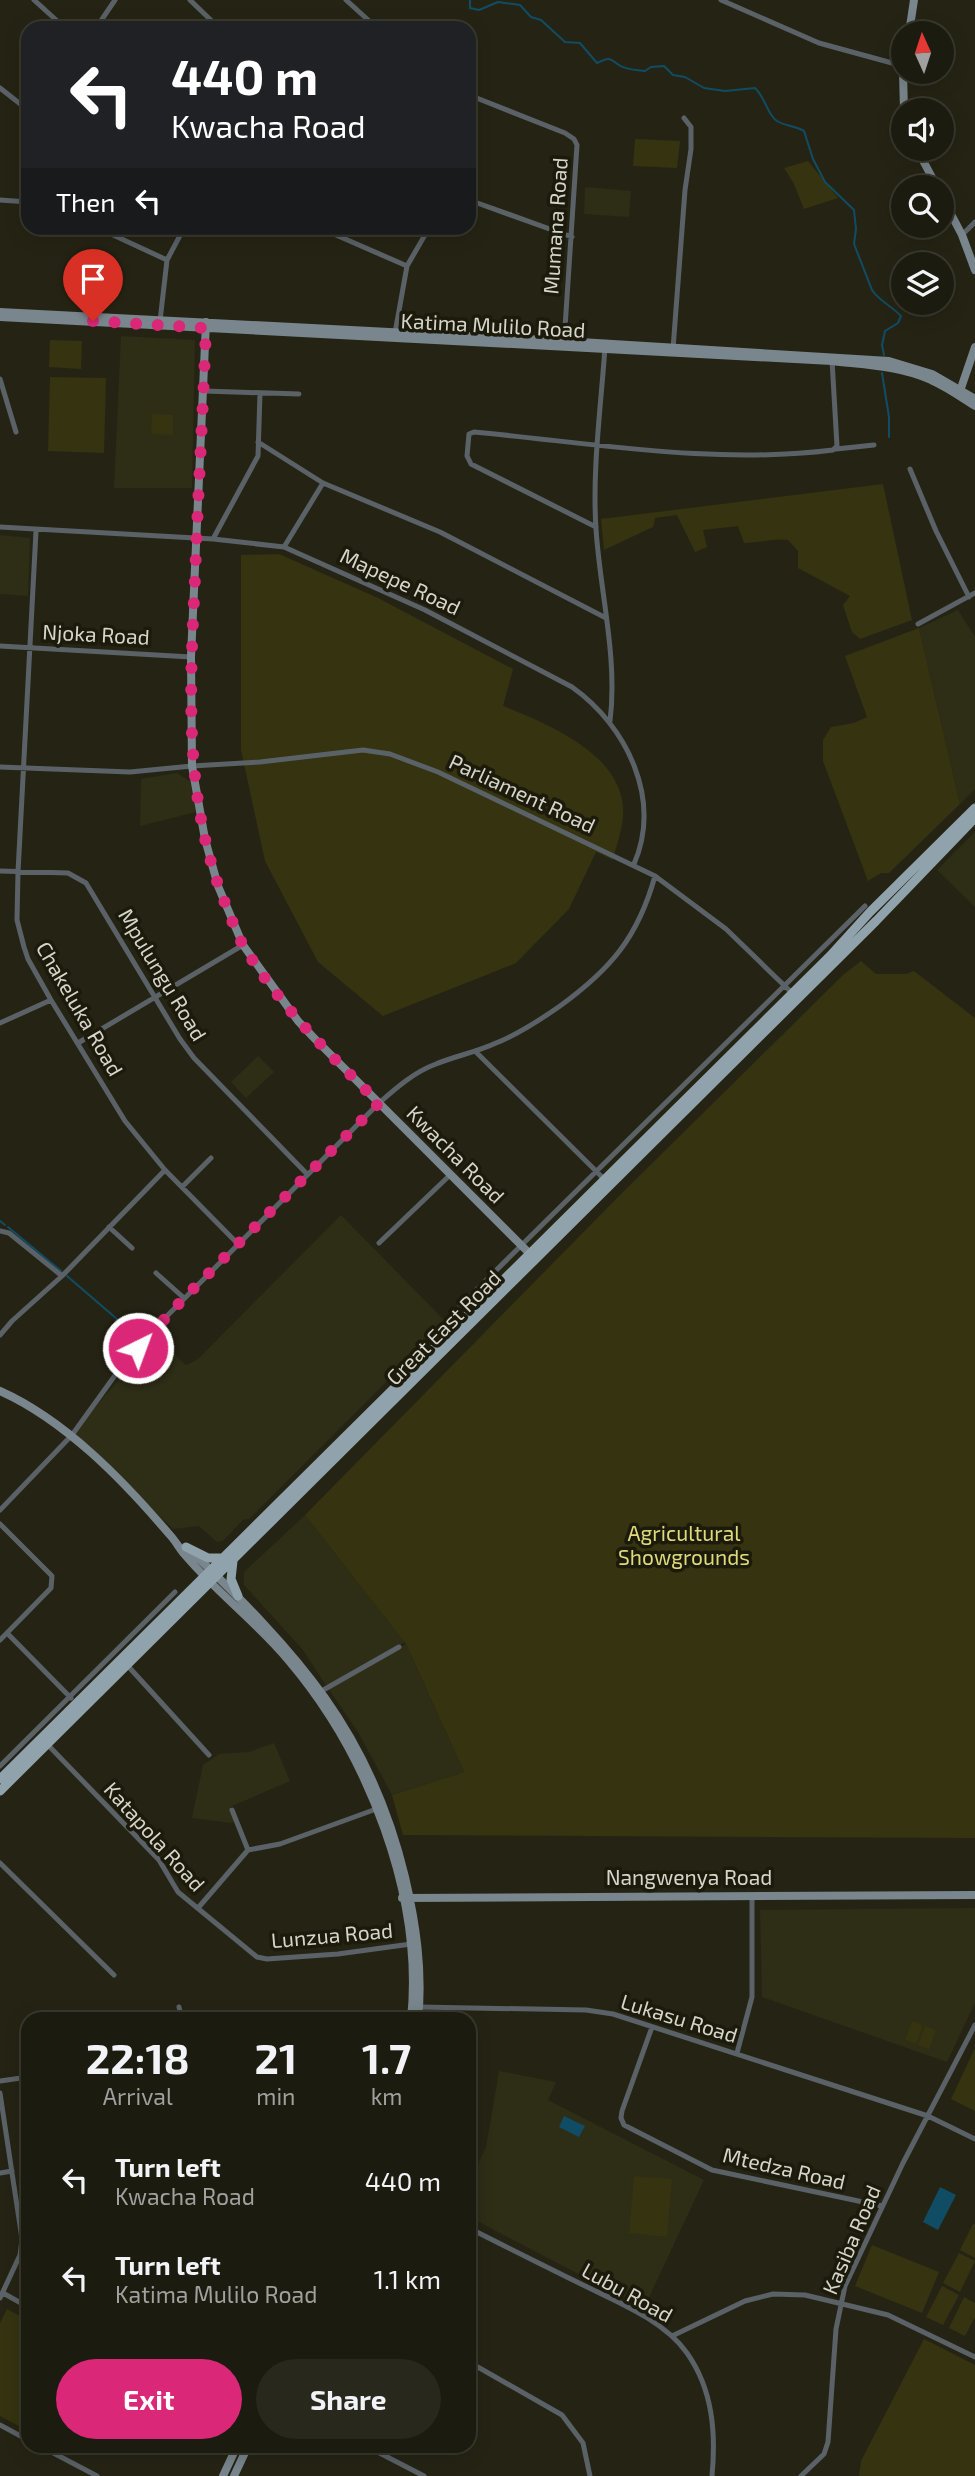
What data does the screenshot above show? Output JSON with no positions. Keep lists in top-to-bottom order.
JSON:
{
  "streets": {
    "main road": [
      "Katima Mulilo Road",
      "Kwacha Road",
      "Great East Road",
      "Nangwenya Road"
    ],
    "street": [
      "Mumana Road",
      "Mapepe Road",
      "Njoka Road",
      "Parliament Road",
      "Mpulungu Road",
      "Chakeluka Road",
      "Katapola Road",
      "Lunzua Road",
      "Lukasu Road",
      "Mtedza Road",
      "Kasiba Road",
      "Lubu Road"
    ]
  },
  "crossings": [
    ["Mumana Road", "Katima Mulilo Road"],
    ["Katima Mulilo Road", "Kwacha Road"],
    ["Mapepe Road", "Parliament Road"],
    ["Mapepe Road", "Chakeluka Road"],
    ["Mapepe Road", "Kwacha Road"],
    ["Njoka Road", "Chakeluka Road"],
    ["Njoka Road", "Kwacha Road"],
    ["Parliament Road", "Chakeluka Road"],
    ["Parliament Road", "Kwacha Road"],
    ["Parliament Road", "Great East Road"],
    ["Mpulungu Road", "Chakeluka Road"],
    ["Kwacha Road", "Great East Road"],
    ["Great East Road", "Katapola Road"],
    ["Katapola Road", "Lunzua Road"],
    ["Lukasu Road", "Mtedza Road"],
    ["Lukasu Road", "Kasiba Road"],
    ["Mtedza Road", "Kasiba Road"]
  ],
  "parks": ["Agricultural Showgrounds"],
  "north": "top",
  "page": {
    "turn": ["440 m", "Kwacha Road"],
    "then": "Then",
    "eta": [
      "22:18",
      "Arrival",
      "21",
      "min",
      "1.7",
      "km"
    ],
    "list": [
      {
        "name": "Turn left",
        "note": "Kwacha Road",
        "value": "440 m"
      },
      {
        "name": "Turn left",
        "note": "Katima Mulilo Road",
        "value": "1.1 km"
      }
    ],
    "buttons": ["Exit", "Share"]
  }
}
